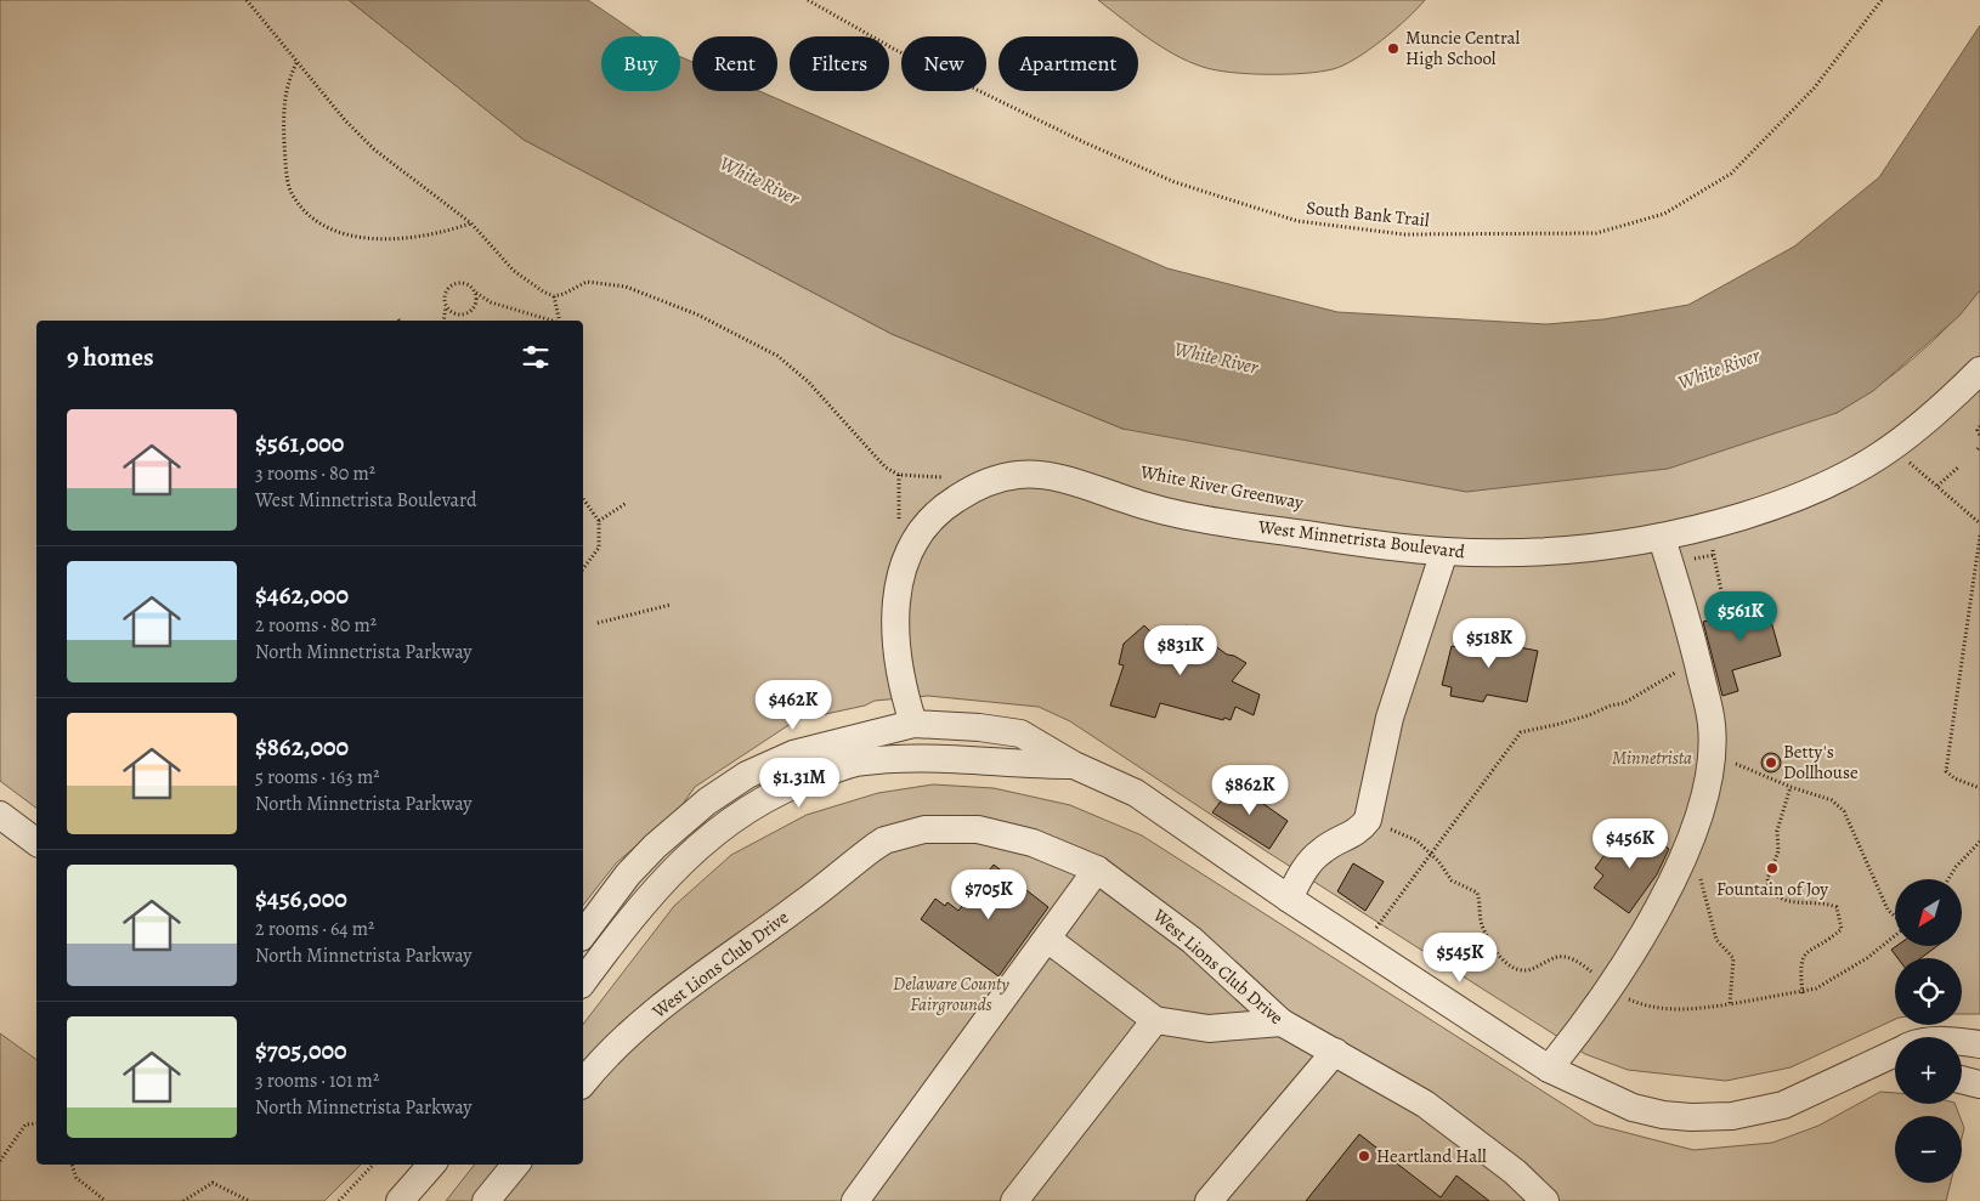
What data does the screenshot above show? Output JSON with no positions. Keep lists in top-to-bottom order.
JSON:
{
  "streets": {
    "street": ["West Minnetrista Boulevard", "West Lions Club Drive"],
    "path": ["South Bank Trail"]
  },
  "water": ["White River"],
  "parks": ["Minnetrista", "Delaware County Fairgrounds"],
  "places": [
    "Muncie Central High School",
    "Betty's Dollhouse",
    "Fountain of Joy",
    "Heartland Hall"
  ],
  "north": "bottom left",
  "page": {
    "chip": [
      "Buy",
      "Rent",
      "Filters",
      "New",
      "Apartment"
    ],
    "heading": "9 homes",
    "list": [
      {
        "name": "$561,000",
        "note": "3 rooms · 80 m² · West Minnetrista Boulevard"
      },
      {
        "name": "$462,000",
        "note": "2 rooms · 80 m² · North Minnetrista Parkway"
      },
      {
        "name": "$862,000",
        "note": "5 rooms · 163 m² · North Minnetrista Parkway"
      },
      {
        "name": "$456,000",
        "note": "2 rooms · 64 m² · North Minnetrista Parkway"
      },
      {
        "name": "$705,000",
        "note": "3 rooms · 101 m² · North Minnetrista Parkway"
      }
    ],
    "price": [
      "$561K",
      "$518K",
      "$831K",
      "$462K",
      "$1.31M",
      "$862K",
      "$456K",
      "$705K",
      "$545K"
    ],
    "map_buttons": ["+", "−"]
  }
}
